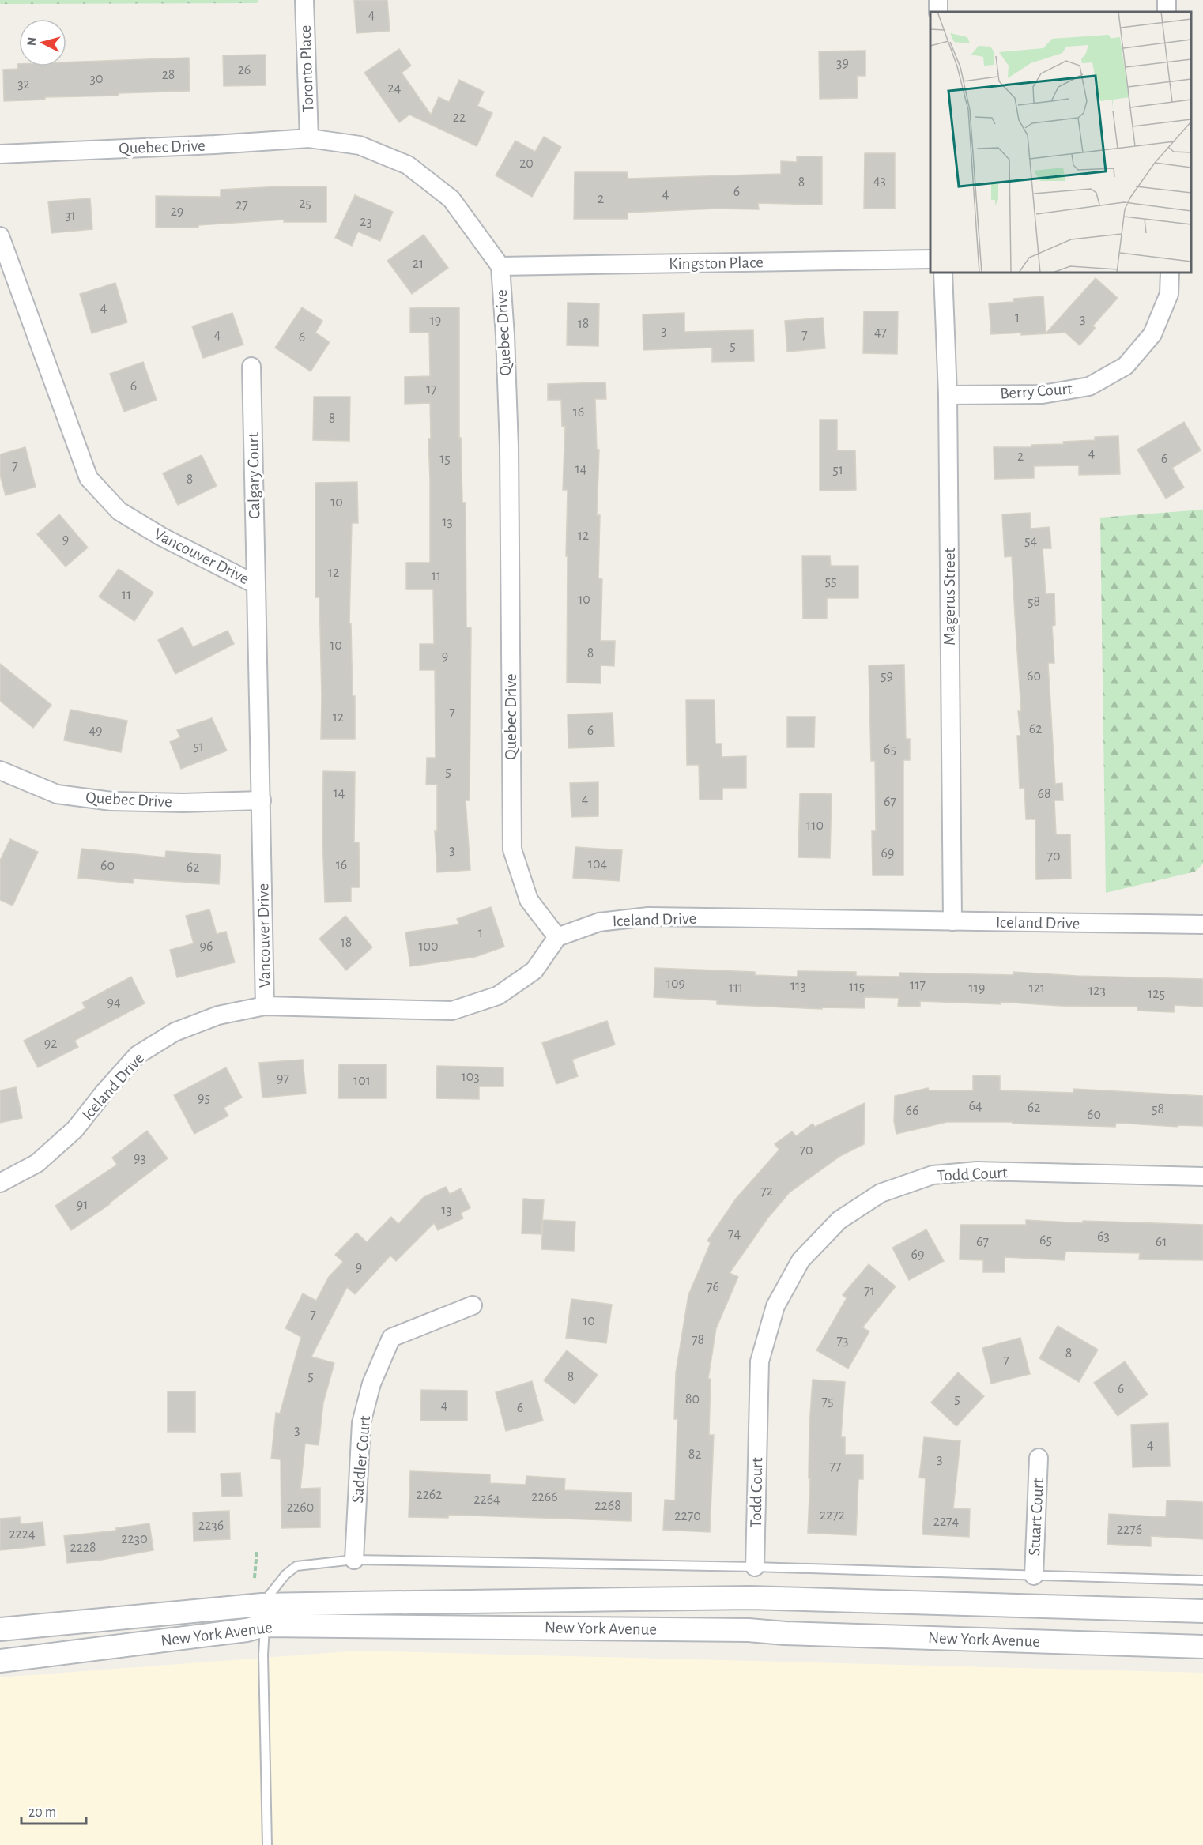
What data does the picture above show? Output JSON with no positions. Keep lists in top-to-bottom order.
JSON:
{
  "streets": {
    "street": [
      "Toronto Place",
      "Quebec Drive",
      "Kingston Place",
      "Berry Court",
      "Calgary Court",
      "Vancouver Drive",
      "Magerus Street",
      "Iceland Drive",
      "Todd Court",
      "Saddler Court",
      "Stuart Court",
      "New York Avenue"
    ]
  },
  "crossings": [
    ["Toronto Place", "Quebec Drive"],
    ["Quebec Drive", "Kingston Place"],
    ["Quebec Drive", "Vancouver Drive"],
    ["Quebec Drive", "Iceland Drive"],
    ["Berry Court", "Magerus Street"],
    ["Calgary Court", "Vancouver Drive"],
    ["Vancouver Drive", "Iceland Drive"],
    ["Magerus Street", "Iceland Drive"]
  ],
  "house_numbers": [
    "4",
    "39",
    "26",
    "28",
    "30",
    "32",
    "24",
    "22",
    "20",
    "43",
    "8",
    "6",
    "4",
    "2",
    "25",
    "27",
    "29",
    "31",
    "23",
    "21",
    "4",
    "1",
    "3",
    "19",
    "18",
    "3",
    "47",
    "4",
    "7",
    "6",
    "5",
    "6",
    "17",
    "16",
    "8",
    "4",
    "2",
    "15",
    "6",
    "7",
    "14",
    "51",
    "8",
    "10",
    "13",
    "12",
    "9",
    "54",
    "12",
    "11",
    "55",
    "11",
    "10",
    "58",
    "10",
    "8",
    "9",
    "59",
    "60",
    "7",
    "12",
    "62",
    "49",
    "6",
    "51",
    "65",
    "5",
    "14",
    "68",
    "4",
    "67",
    "110",
    "3",
    "69",
    "70",
    "104",
    "16",
    "60",
    "62",
    "1",
    "18",
    "96",
    "100",
    "109",
    "117",
    "113",
    "115",
    "111",
    "119",
    "121",
    "123",
    "125",
    "94",
    "92",
    "103",
    "97",
    "101",
    "95",
    "64",
    "62",
    "58",
    "66",
    "60",
    "70",
    "93",
    "72",
    "91",
    "13",
    "74",
    "63",
    "65",
    "67",
    "61",
    "69",
    "9",
    "76",
    "71",
    "7",
    "10",
    "78",
    "73",
    "8",
    "7",
    "5",
    "8",
    "6",
    "80",
    "5",
    "75",
    "4",
    "6",
    "3",
    "4",
    "82",
    "3",
    "77",
    "2262",
    "2266",
    "2264",
    "2268",
    "2260",
    "2272",
    "2270",
    "2274",
    "2236",
    "2276",
    "2224",
    "2230",
    "2228"
  ],
  "scale_bar": "20 m",
  "north": "left"
}
